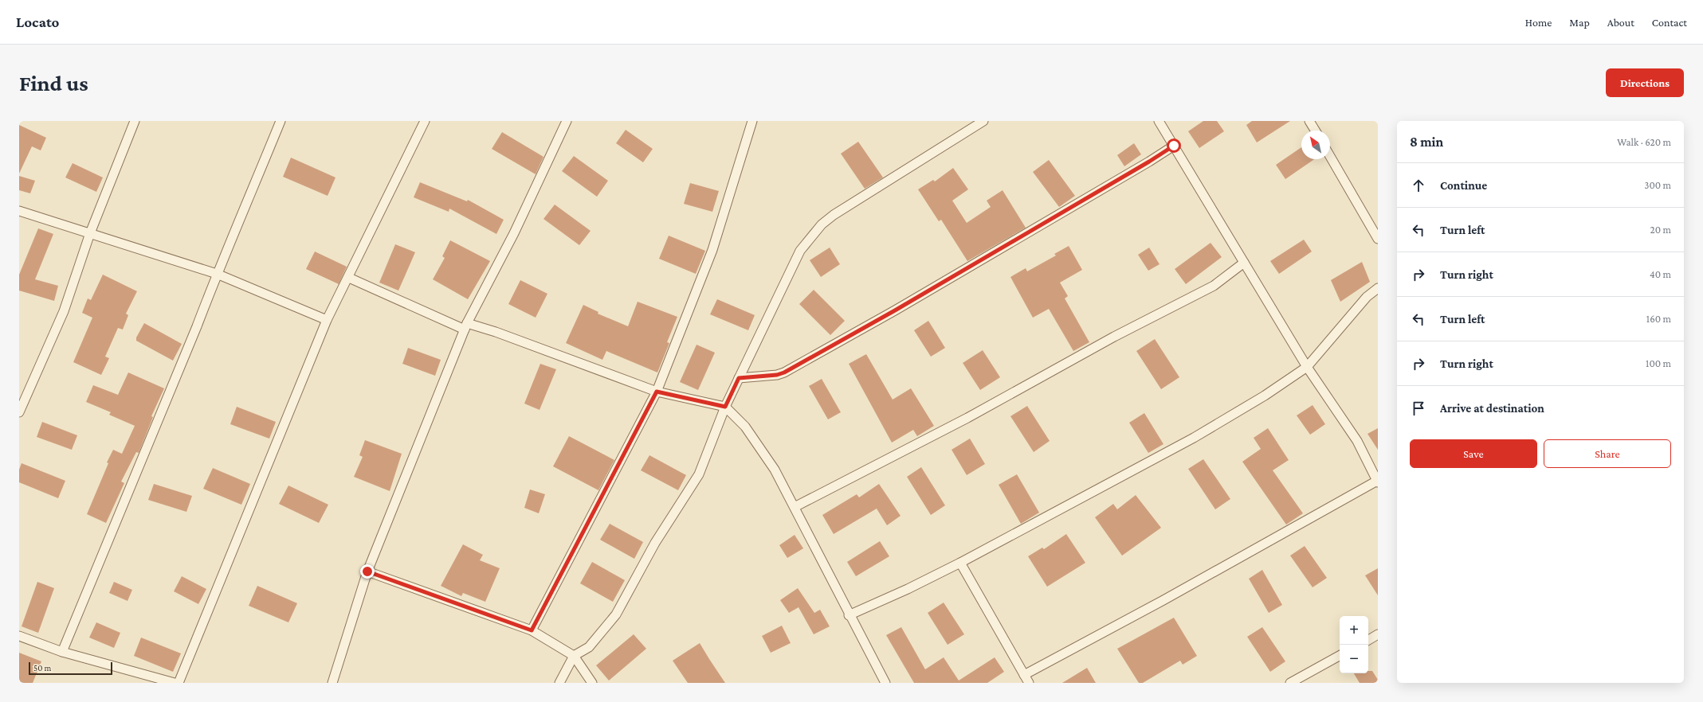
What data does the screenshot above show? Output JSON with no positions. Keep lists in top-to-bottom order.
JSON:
{
  "scale_bar": "50 m",
  "north": "top left",
  "page": {
    "header": "Locato",
    "nav": [
      "Home",
      "Map",
      "About",
      "Contact"
    ],
    "buttons": [
      "Directions",
      ["Save", "Share"]
    ],
    "title": "Find us",
    "heading": ["8 min", "Walk · 620 m"],
    "list": [
      ["Continue", "300 m"],
      ["Turn left", "20 m"],
      ["Turn right", "40 m"],
      ["Turn left", "160 m"],
      ["Turn right", "100 m"],
      "Arrive at destination"
    ],
    "map_buttons": ["+", "−"],
    "scale": "50 m"
  }
}
